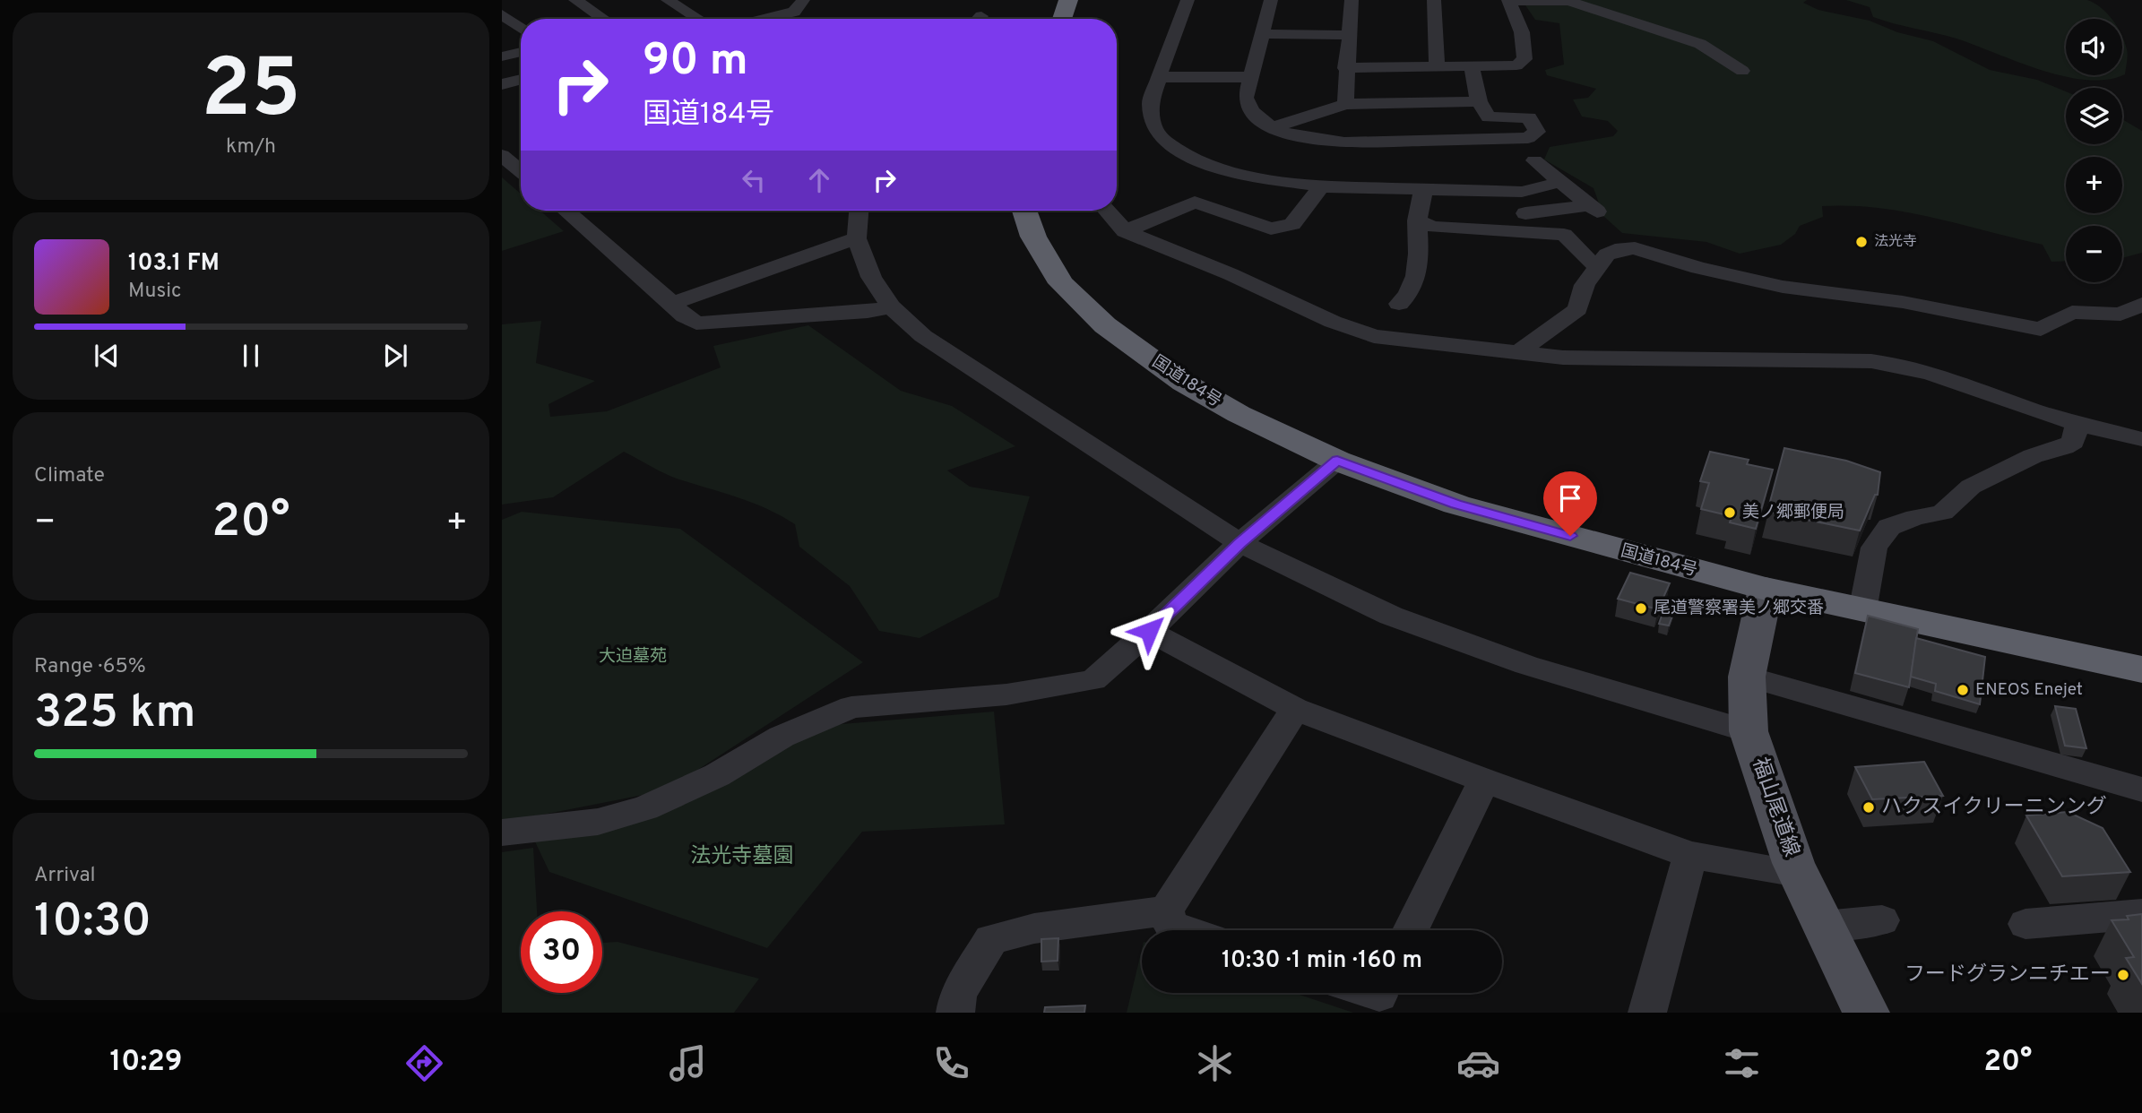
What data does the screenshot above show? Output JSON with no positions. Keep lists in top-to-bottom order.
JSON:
{
  "streets": {
    "highway": ["国道184号"],
    "main road": ["福山尾道線"]
  },
  "crossings": [
    ["国道184号", "福山尾道線"]
  ],
  "parks": ["大迫墓苑", "法光寺墓園"],
  "places": [
    "法光寺",
    "美ノ郷郵便局",
    "尾道警察署美ノ郷交番",
    "ENEOS Enejet",
    "ハクスイクリーニンング",
    "フードグランニチエー"
  ],
  "page": {
    "tile": [
      ["25", "km/h"],
      "Climate",
      ["Range · 65%", "325 km"],
      ["Arrival", "10:30"]
    ],
    "map_buttons": ["+", "−"],
    "turn": ["90 m", "国道184号"],
    "song": ["103.1 FM", "Music"],
    "heat": ["−", "20°", "+"],
    "limit": "30",
    "trip": "10:30 · 1 min · 160 m",
    "tabs": ["10:29", "20°"]
  }
}
